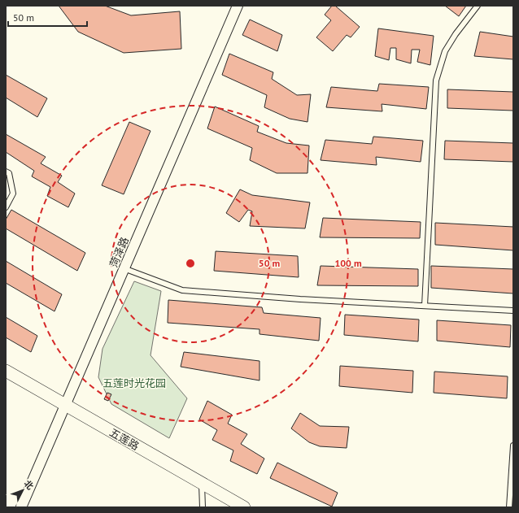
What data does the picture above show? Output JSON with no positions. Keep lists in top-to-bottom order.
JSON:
{
  "streets": {
    "street": ["菏泽路", "五莲路"]
  },
  "crossings": [
    ["菏泽路", "五莲路"]
  ],
  "parks": ["五莲时光花园"],
  "scale_bar": "50 m",
  "north": "top right",
  "rings": ["50 m", "100 m"]
}
